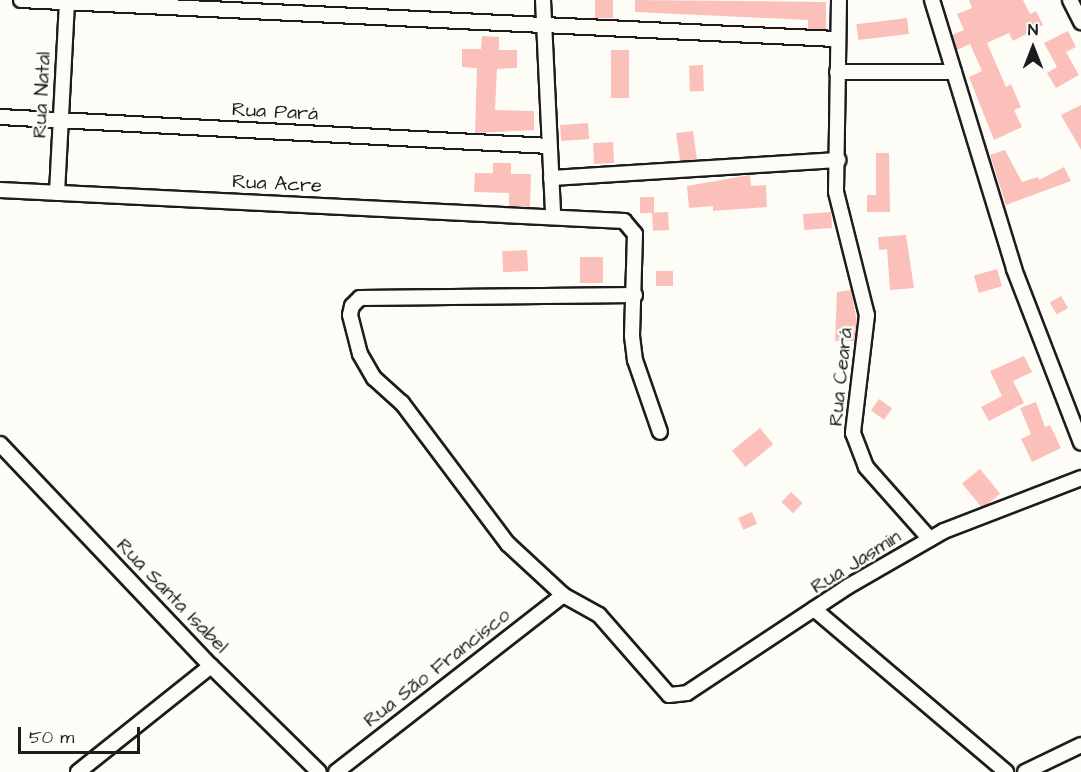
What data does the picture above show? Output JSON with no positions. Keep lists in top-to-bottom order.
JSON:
{
  "streets": {
    "street": [
      "Rua Natal",
      "Rua Pará",
      "Rua Acre",
      "Rua Ceará",
      "Rua Jasmin",
      "Rua Santa Isabel",
      "Rua São Francisco"
    ]
  },
  "crossings": [
    ["Rua Natal", "Rua Pará"],
    ["Rua Natal", "Rua Acre"],
    ["Rua Ceará", "Rua Jasmin"]
  ],
  "scale_bar": "50 m",
  "north": "top"
}
